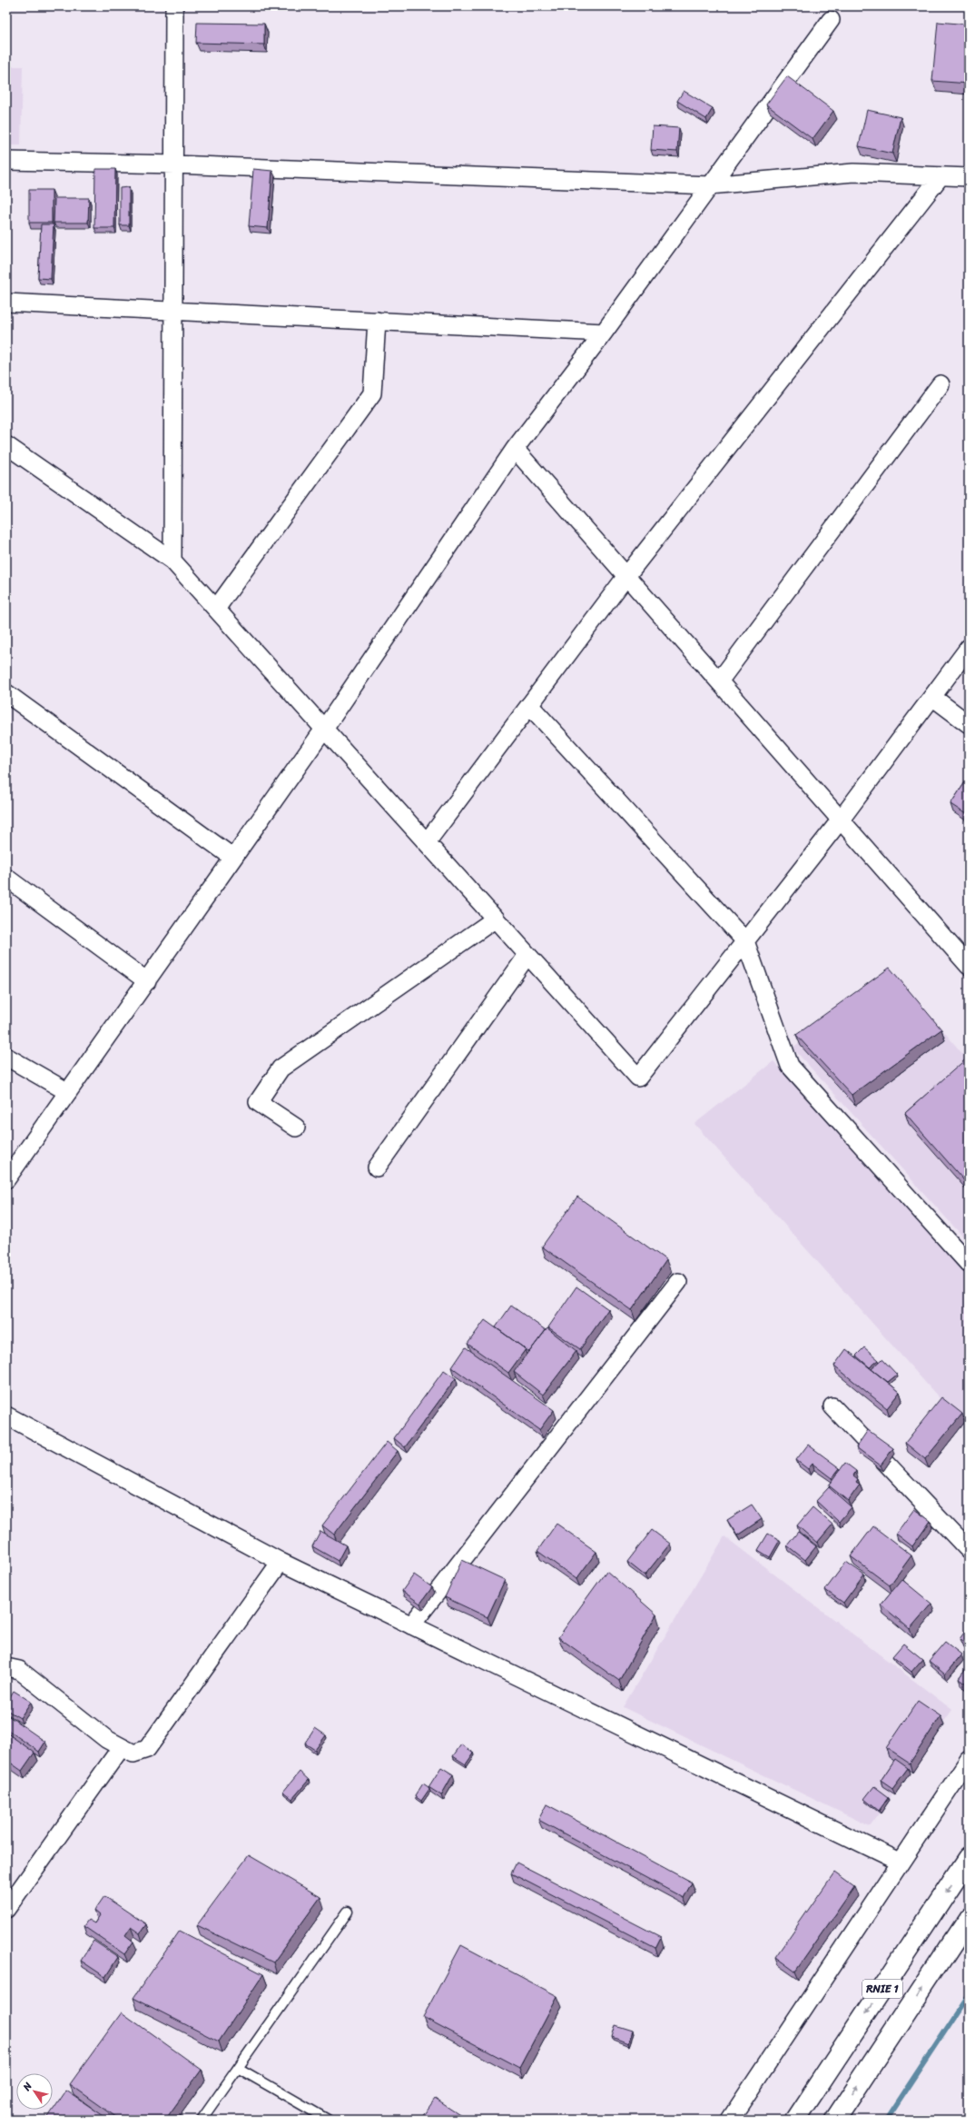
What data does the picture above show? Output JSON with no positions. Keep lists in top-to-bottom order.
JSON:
{
  "streets": {
    "highway": ["RNIE 1"]
  },
  "north": "top left"
}
